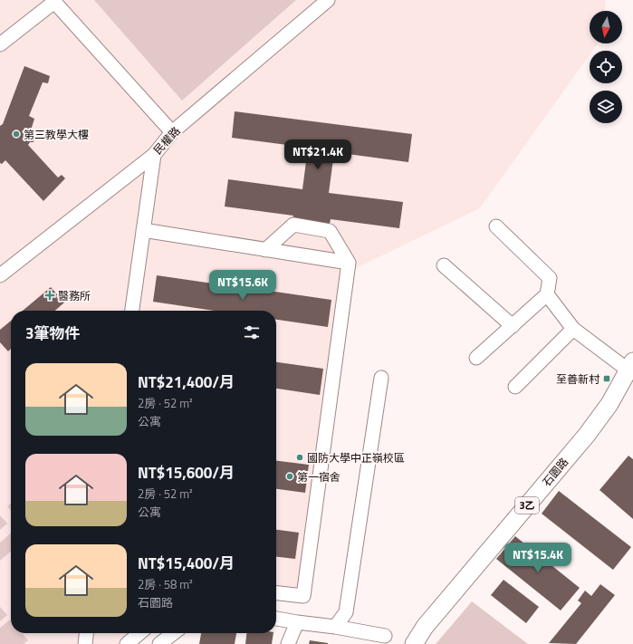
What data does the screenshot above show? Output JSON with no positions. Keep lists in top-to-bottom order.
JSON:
{
  "streets": {
    "main road": ["石園路", "3乙"],
    "lane": ["民權路"]
  },
  "places": {
    "other": ["第三教學大樓", "國防大學中正嶺校區", "第一宿舍"],
    "health": ["醫務所"],
    "transit": ["至善新村"]
  },
  "north": "bottom",
  "page": {
    "price": ["NT$21.4K", "NT$15.6K", "NT$15.4K"],
    "heading": "3筆物件",
    "list": [
      {
        "name": "NT$21,400/月",
        "note": "2房 · 52 m² · 公寓"
      },
      {
        "name": "NT$15,600/月",
        "note": "2房 · 52 m² · 公寓"
      },
      {
        "name": "NT$15,400/月",
        "note": "2房 · 58 m² · 石園路"
      }
    ]
  }
}
